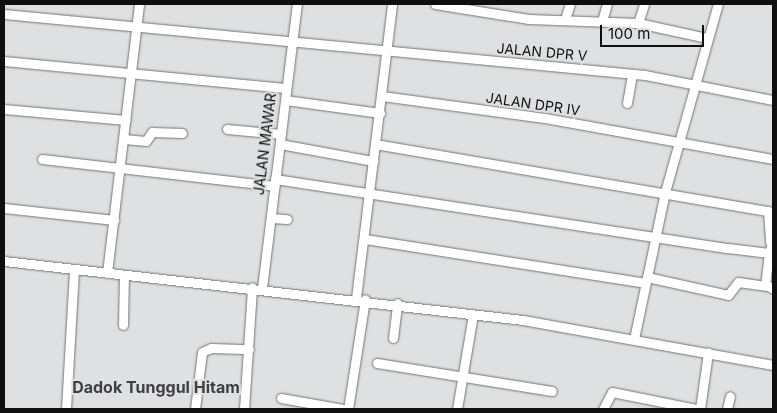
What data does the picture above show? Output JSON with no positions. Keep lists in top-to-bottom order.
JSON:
{
  "streets": {
    "street": ["JALAN DPR V", "JALAN DPR IV", "JALAN MAWAR"]
  },
  "crossings": [
    ["JALAN DPR V", "JALAN MAWAR"]
  ],
  "districts": ["Dadok Tunggul Hitam"],
  "scale_bar": "100 m"
}
